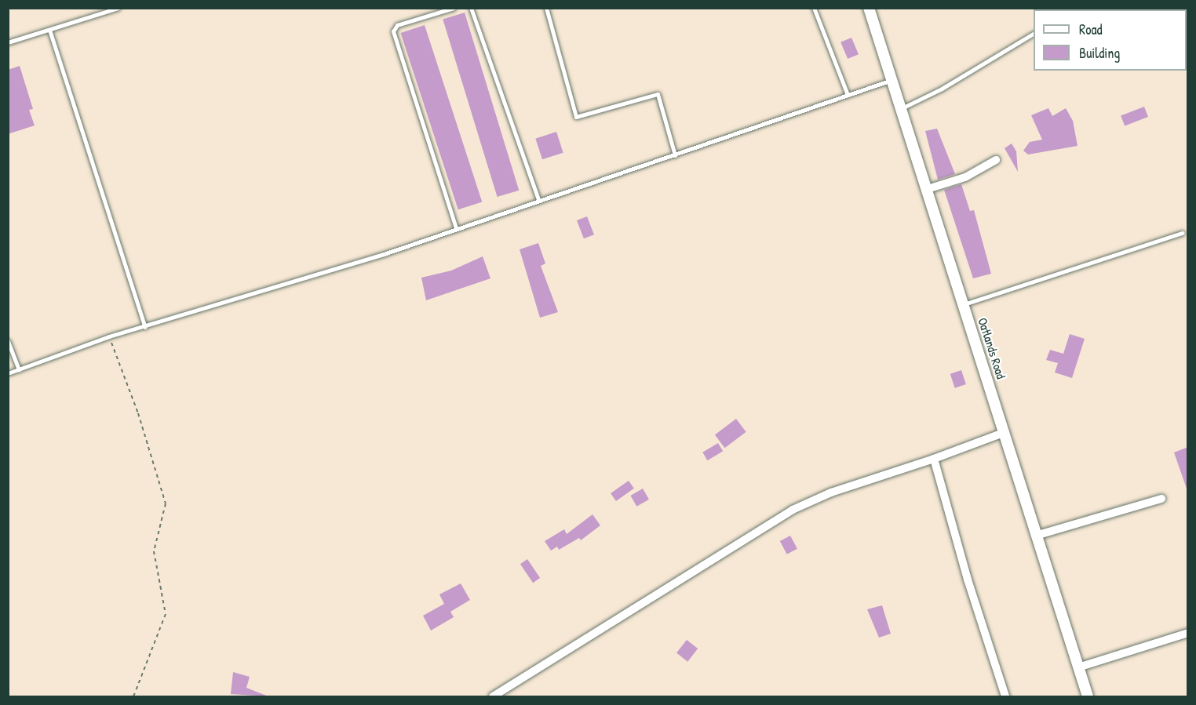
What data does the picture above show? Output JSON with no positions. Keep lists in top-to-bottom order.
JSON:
{
  "streets": {
    "street": ["Oatlands Road"]
  },
  "legend": ["Road", "Building"]
}
